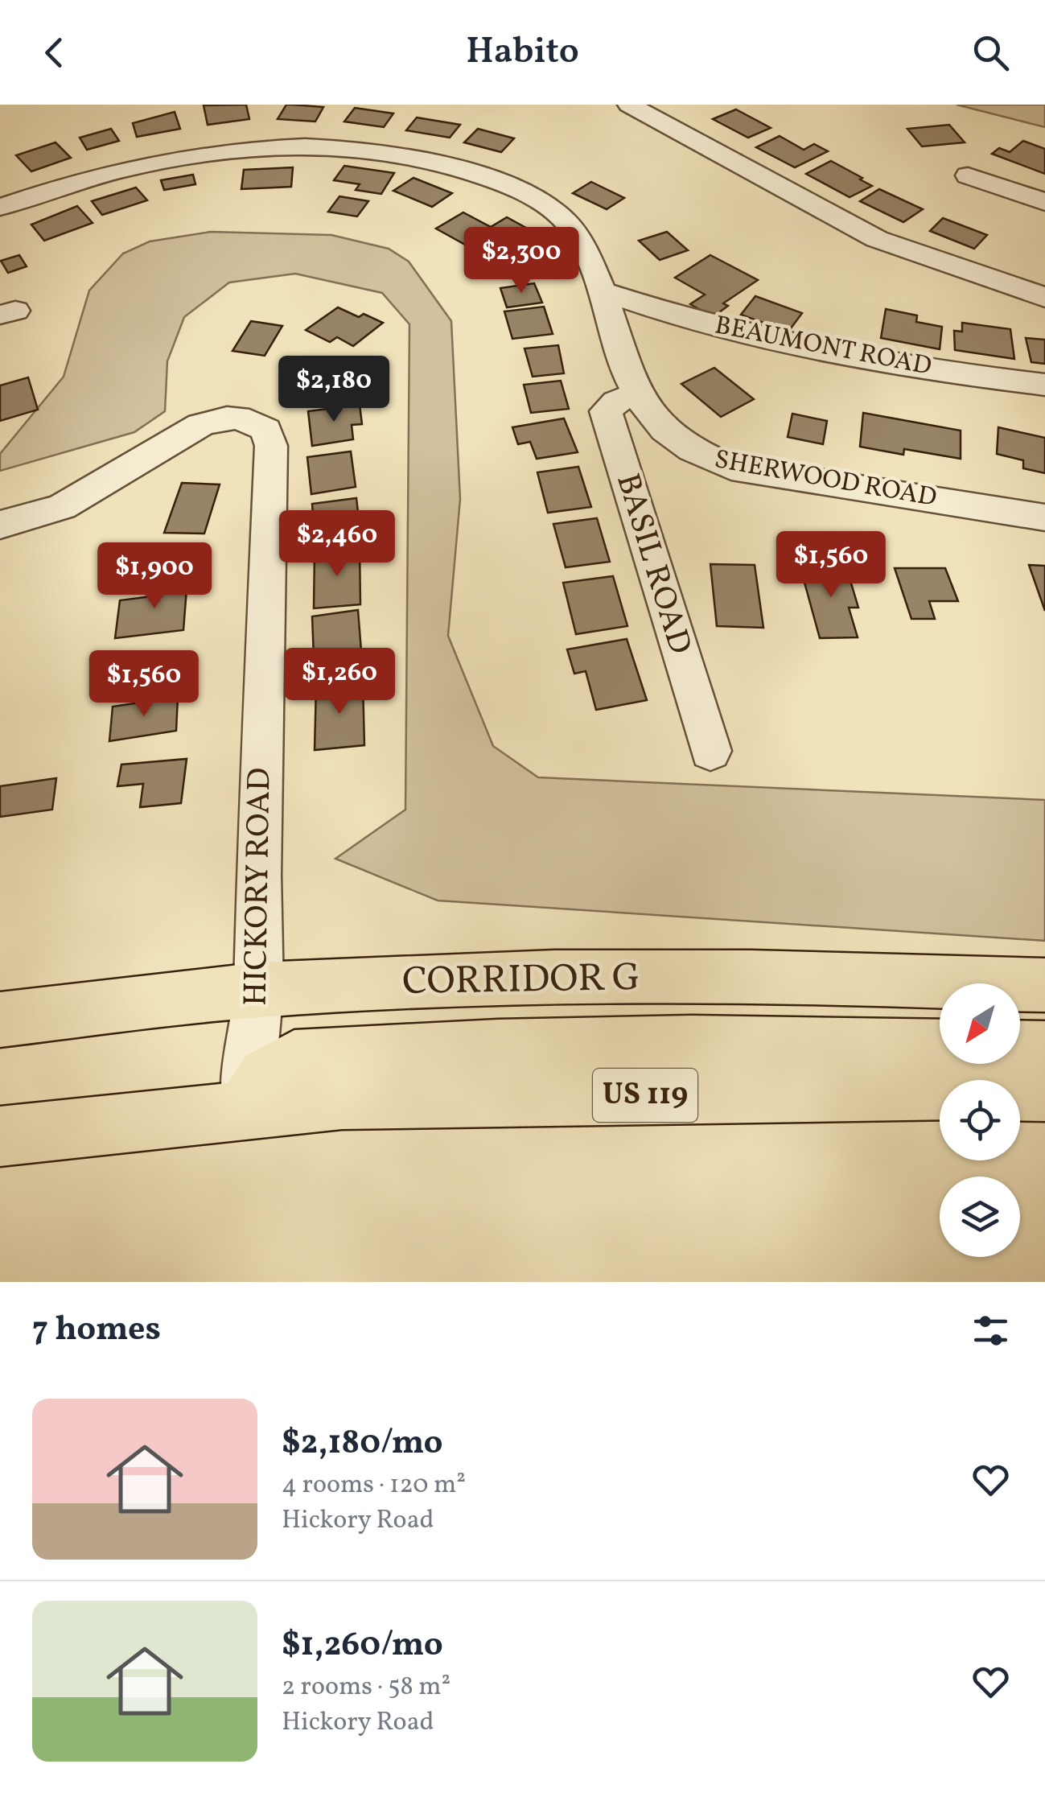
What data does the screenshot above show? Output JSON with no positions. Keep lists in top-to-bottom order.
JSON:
{
  "streets": {
    "highway": ["CORRIDOR G", "US 119"],
    "street": [
      "BEAUMONT ROAD",
      "SHERWOOD ROAD",
      "BASIL ROAD",
      "HICKORY ROAD"
    ]
  },
  "crossings": [
    ["BEAUMONT ROAD", "SHERWOOD ROAD"],
    ["SHERWOOD ROAD", "BASIL ROAD"],
    ["HICKORY ROAD", "CORRIDOR G"],
    ["HICKORY ROAD", "US 119"]
  ],
  "north": "bottom left",
  "page": {
    "header": "Habito",
    "price": [
      "$2,300",
      "$2,180",
      "$2,460",
      "$1,560",
      "$1,900",
      "$1,260",
      "$1,560"
    ],
    "heading": "7 homes",
    "list": [
      {
        "name": "$2,180/mo",
        "note": "4 rooms · 120 m² · Hickory Road"
      },
      {
        "name": "$1,260/mo",
        "note": "2 rooms · 58 m² · Hickory Road"
      }
    ]
  }
}
